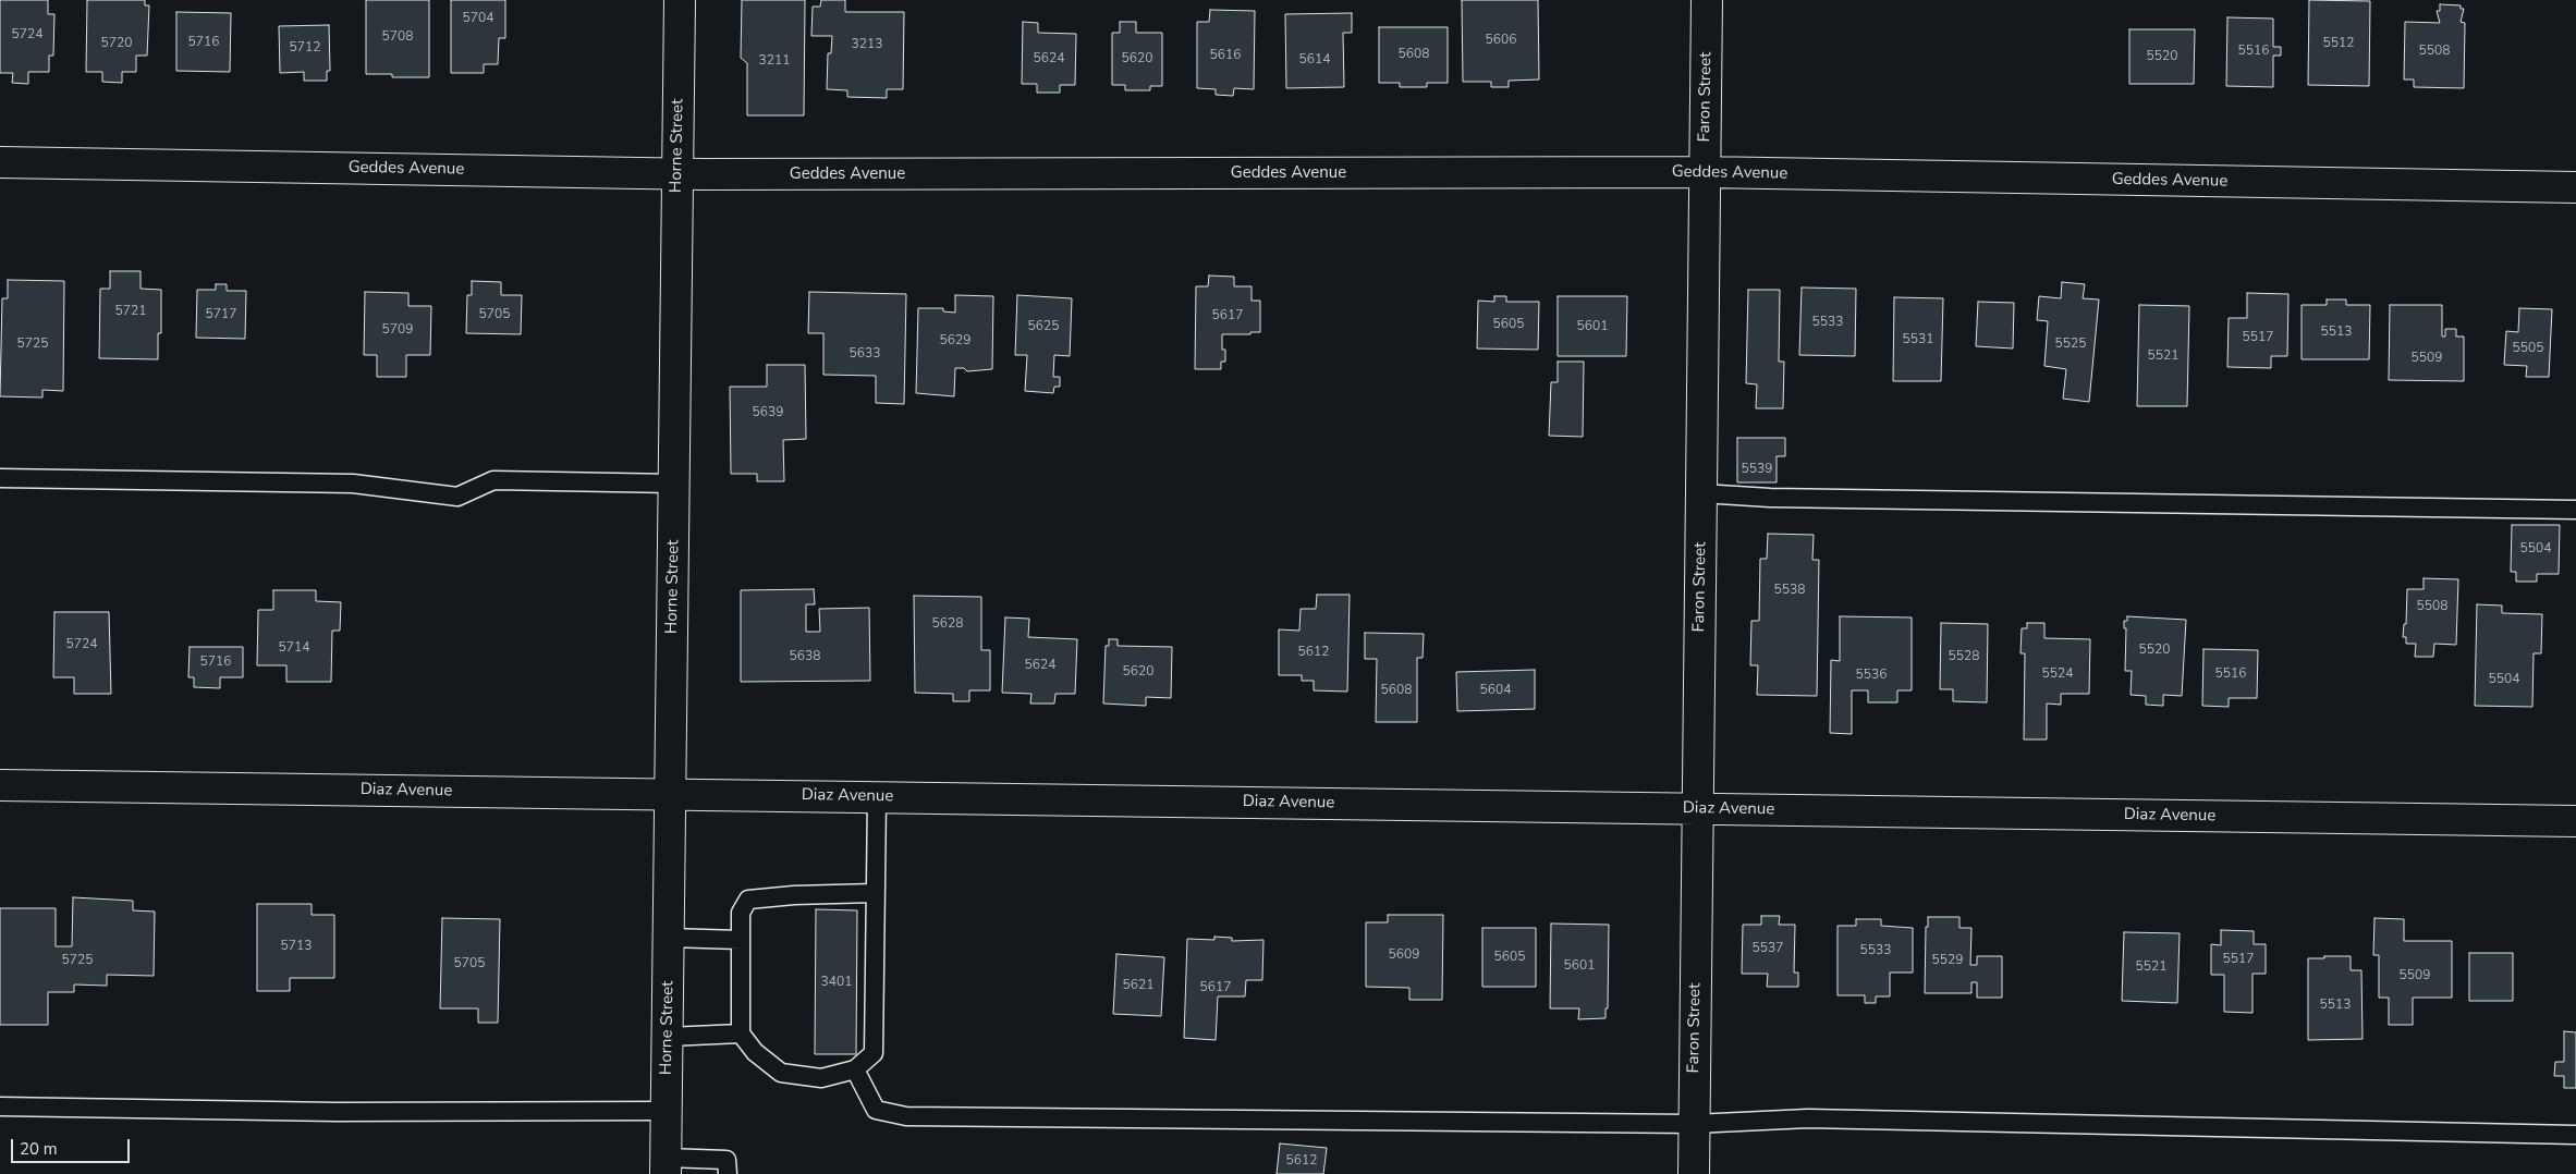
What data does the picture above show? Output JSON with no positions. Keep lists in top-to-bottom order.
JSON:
{
  "streets": {
    "street": [
      "Faron Street",
      "Horne Street",
      "Geddes Avenue",
      "Diaz Avenue"
    ]
  },
  "crossings": [
    ["Faron Street", "Geddes Avenue"],
    ["Faron Street", "Diaz Avenue"],
    ["Horne Street", "Geddes Avenue"],
    ["Horne Street", "Diaz Avenue"]
  ],
  "house_numbers": [
    "5704",
    "5724",
    "5708",
    "5606",
    "5716",
    "5720",
    "5512",
    "3213",
    "5712",
    "5516",
    "5508",
    "5608",
    "5616",
    "5520",
    "5624",
    "5620",
    "5614",
    "3211",
    "5721",
    "5717",
    "5705",
    "5617",
    "5533",
    "5605",
    "5625",
    "5601",
    "5709",
    "5513",
    "5517",
    "5531",
    "5629",
    "5725",
    "5525",
    "5505",
    "5633",
    "5521",
    "5509",
    "5639",
    "5539",
    "5504",
    "5538",
    "5508",
    "5628",
    "5724",
    "5714",
    "5520",
    "5612",
    "5638",
    "5528",
    "5716",
    "5624",
    "5620",
    "5524",
    "5516",
    "5536",
    "5504",
    "5608",
    "5604",
    "5713",
    "5537",
    "5533",
    "5609",
    "5605",
    "5517",
    "5725",
    "5529",
    "5705",
    "5601",
    "5521",
    "5509",
    "3401",
    "5621",
    "5617",
    "5513",
    "5612"
  ],
  "scale_bar": "20 m"
}
